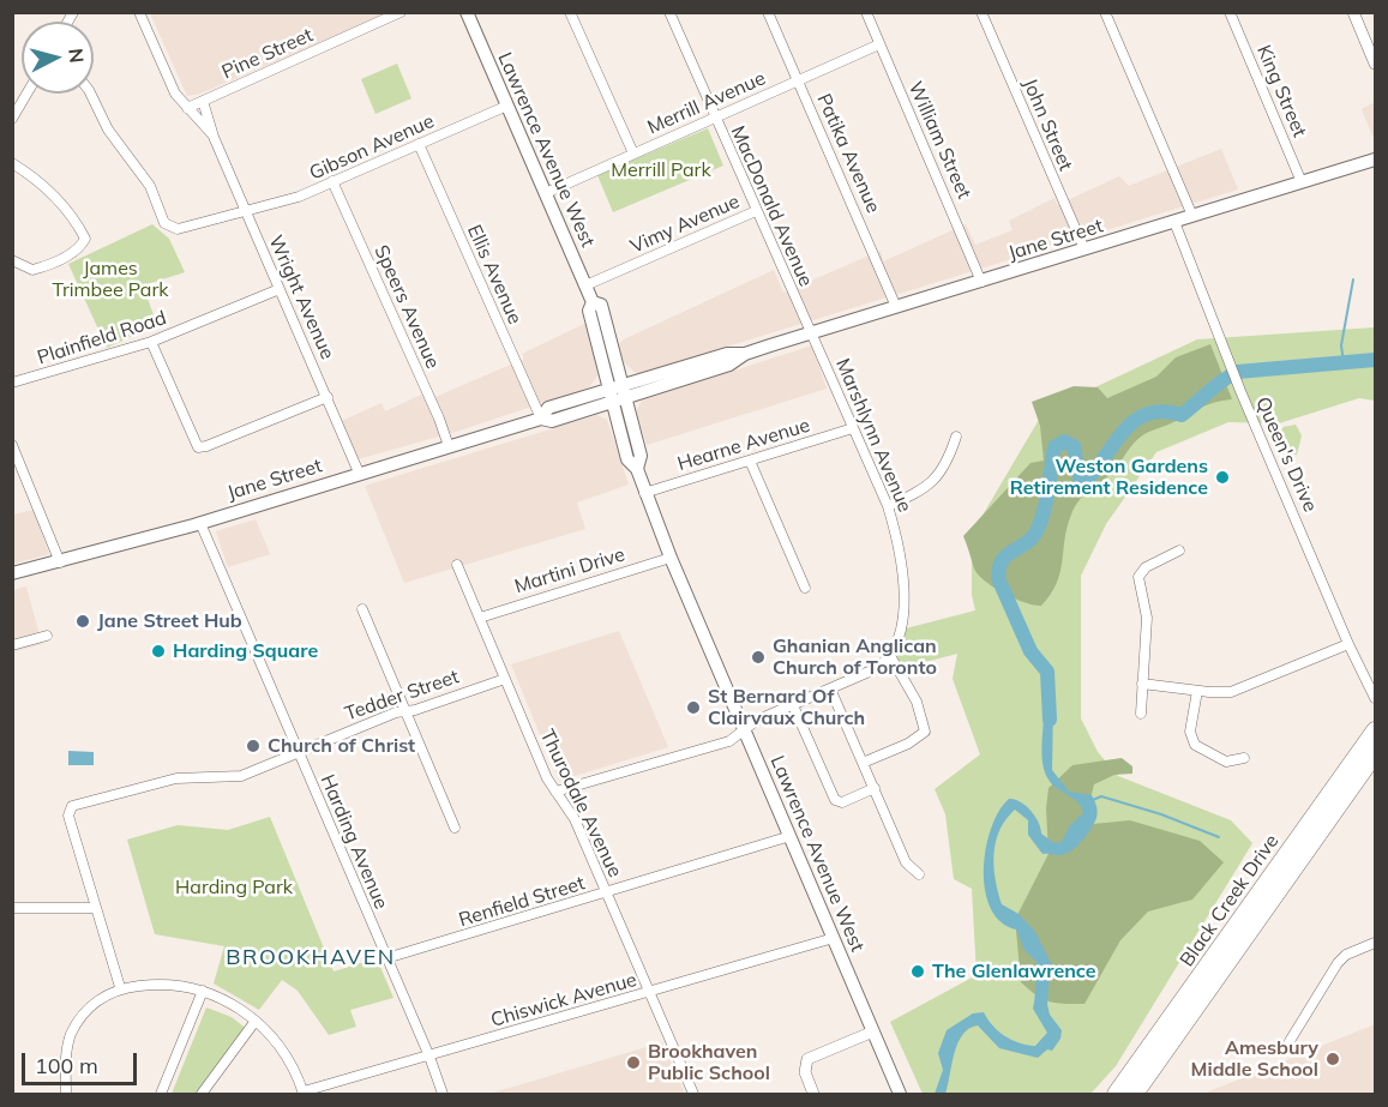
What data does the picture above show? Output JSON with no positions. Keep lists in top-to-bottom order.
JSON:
{
  "streets": {
    "highway": ["Black Creek Drive"],
    "main road": ["Lawrence Avenue West", "Jane Street"],
    "street": [
      "Pine Street",
      "King Street",
      "Merrill Avenue",
      "John Street",
      "William Street",
      "Gibson Avenue",
      "Patika Avenue",
      "MacDonald Avenue",
      "Vimy Avenue",
      "Ellis Avenue",
      "Wright Avenue",
      "Speers Avenue",
      "Plainfield Road",
      "Marshlynn Avenue",
      "Hearne Avenue",
      "Queen's Drive",
      "Martini Drive",
      "Tedder Street",
      "Thurodale Avenue",
      "Harding Avenue",
      "Renfield Street",
      "Chiswick Avenue"
    ]
  },
  "crossings": [
    ["Pine Street", "Wright Avenue"],
    ["King Street", "Jane Street"],
    ["Merrill Avenue", "William Street"],
    ["Merrill Avenue", "Lawrence Avenue West"],
    ["Merrill Avenue", "Patika Avenue"],
    ["Merrill Avenue", "MacDonald Avenue"],
    ["John Street", "Jane Street"],
    ["William Street", "Jane Street"],
    ["Gibson Avenue", "Lawrence Avenue West"],
    ["Gibson Avenue", "Ellis Avenue"],
    ["Gibson Avenue", "Wright Avenue"],
    ["Gibson Avenue", "Speers Avenue"],
    ["Lawrence Avenue West", "Vimy Avenue"],
    ["Lawrence Avenue West", "Jane Street"],
    ["Lawrence Avenue West", "Hearne Avenue"],
    ["Lawrence Avenue West", "Martini Drive"],
    ["Lawrence Avenue West", "Renfield Street"],
    ["Lawrence Avenue West", "Chiswick Avenue"],
    ["Patika Avenue", "Jane Street"],
    ["MacDonald Avenue", "Vimy Avenue"],
    ["MacDonald Avenue", "Jane Street"],
    ["MacDonald Avenue", "Marshlynn Avenue"],
    ["Jane Street", "Ellis Avenue"],
    ["Jane Street", "Wright Avenue"],
    ["Jane Street", "Speers Avenue"],
    ["Jane Street", "Marshlynn Avenue"],
    ["Jane Street", "Queen's Drive"],
    ["Jane Street", "Harding Avenue"],
    ["Wright Avenue", "Plainfield Road"],
    ["Marshlynn Avenue", "Hearne Avenue"],
    ["Martini Drive", "Thurodale Avenue"],
    ["Tedder Street", "Thurodale Avenue"],
    ["Tedder Street", "Harding Avenue"],
    ["Thurodale Avenue", "Renfield Street"],
    ["Thurodale Avenue", "Chiswick Avenue"],
    ["Harding Avenue", "Renfield Street"],
    ["Harding Avenue", "Chiswick Avenue"]
  ],
  "districts": ["BROOKHAVEN"],
  "parks": ["Merrill Park", "James Trimbee Park", "Harding Park"],
  "places": [
    "Weston Gardens Retirement Residence",
    "Jane Street Hub",
    "Harding Square",
    "Ghanian Anglican Church of Toronto",
    "St Bernard Of Clairvaux Church",
    "Church of Christ",
    "The Glenlawrence",
    "Amesbury Middle School",
    "Brookhaven Public School"
  ],
  "scale_bar": "100 m",
  "north": "right"
}
